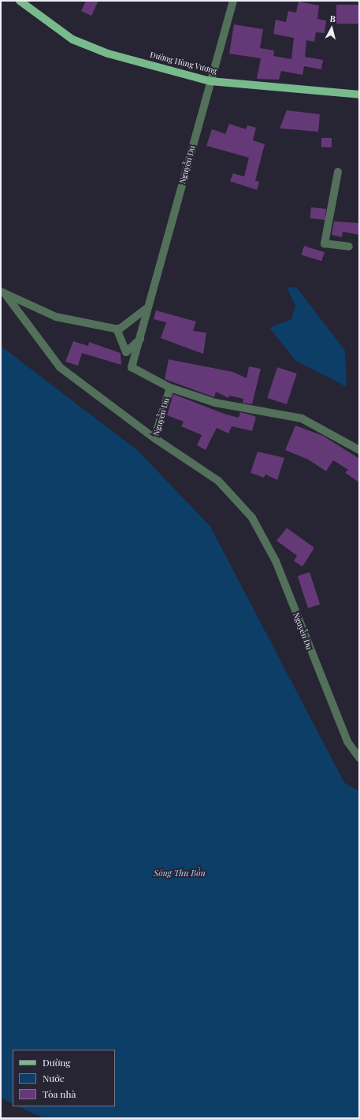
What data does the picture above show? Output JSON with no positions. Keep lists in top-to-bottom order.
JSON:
{
  "streets": {
    "main road": ["Đường Hùng Vương"],
    "street": ["Nguyễn Du"]
  },
  "crossings": [
    ["Đường Hùng Vương", "Nguyễn Du"]
  ],
  "water": ["Sông Thu Bồn"],
  "legend": ["Đường", "Nước", "Tòa nhà"],
  "north": "top"
}
